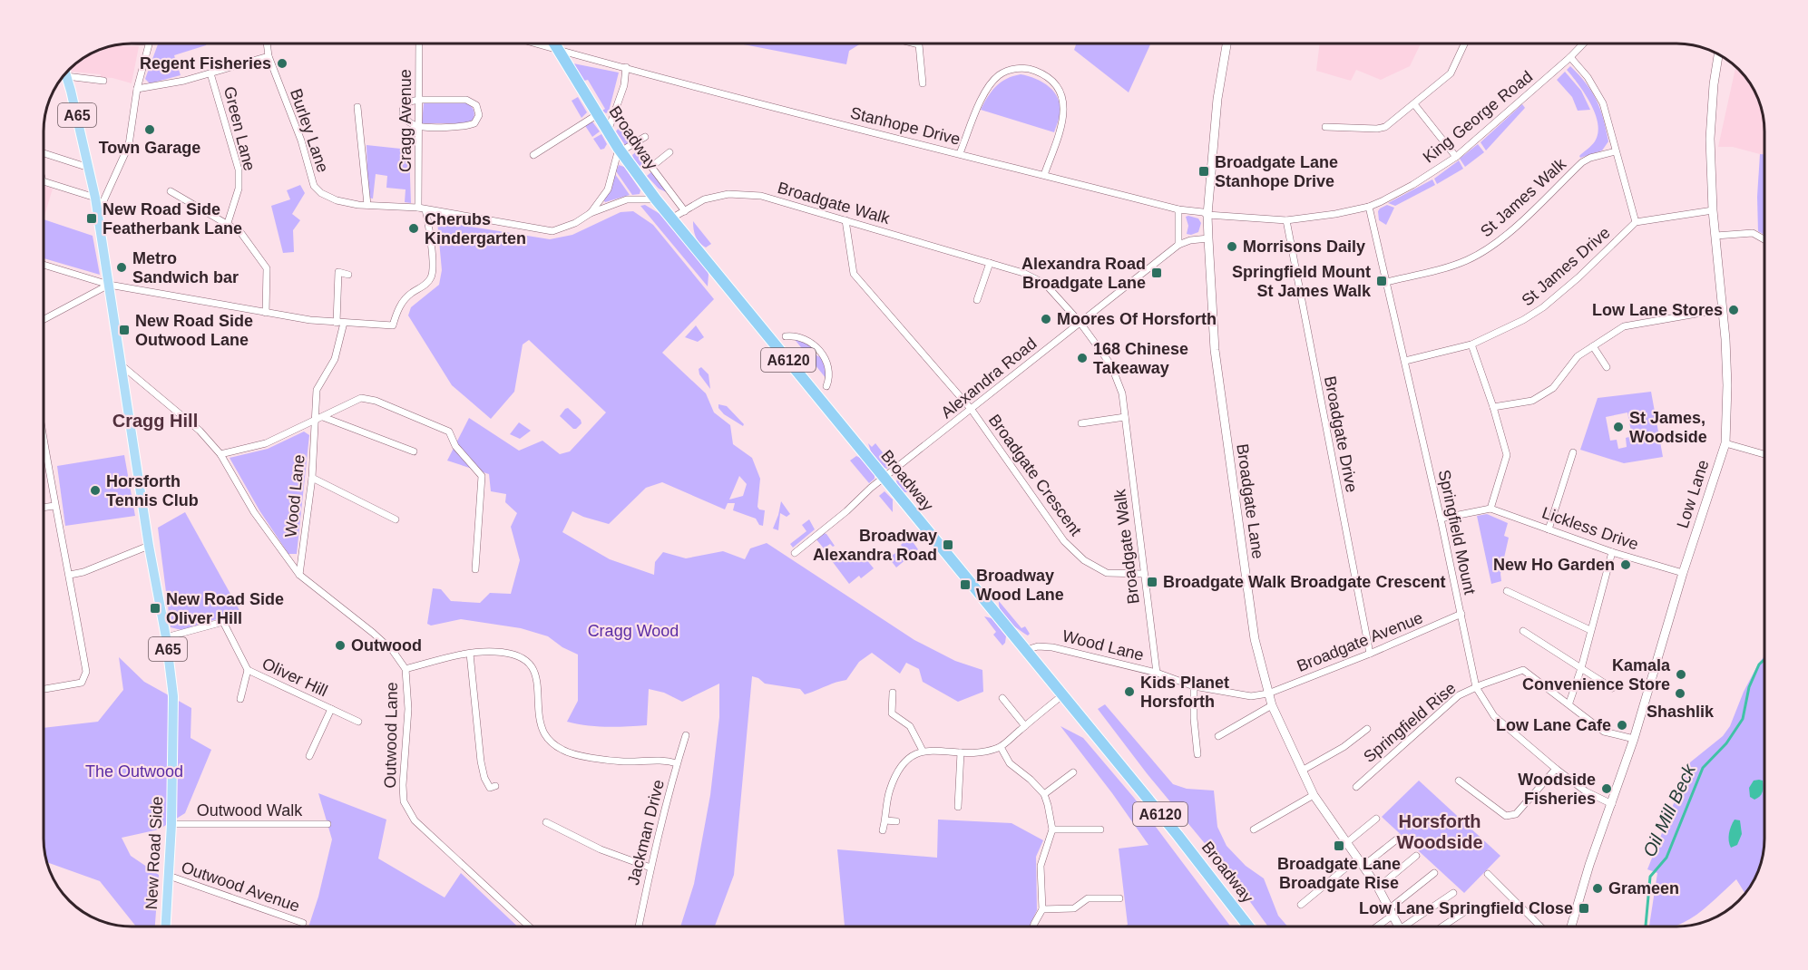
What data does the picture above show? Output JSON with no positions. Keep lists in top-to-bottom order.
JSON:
{
  "streets": {
    "highway": ["Broadway", "A6120"],
    "main road": ["A65", "New Road Side"],
    "street": [
      "King George Road",
      "Cragg Avenue",
      "Stanhope Drive",
      "Green Lane",
      "Burley Lane",
      "St James Walk",
      "Broadgate Walk",
      "St James Drive",
      "Alexandra Road",
      "Broadgate Drive",
      "Broadgate Crescent",
      "Low Lane",
      "Wood Lane",
      "Broadgate Lane",
      "Lickless Drive",
      "Springfield Mount",
      "Broadgate Avenue",
      "Oliver Hill",
      "Springfield Rise",
      "Outwood Lane",
      "Outwood Walk",
      "Jackman Drive",
      "Outwood Avenue"
    ]
  },
  "crossings": [
    ["King George Road", "Stanhope Drive"],
    ["King George Road", "Broadgate Drive"],
    ["King George Road", "Broadgate Lane"],
    ["King George Road", "Springfield Mount"],
    ["Cragg Avenue", "Burley Lane"],
    ["Stanhope Drive", "Broadway"],
    ["Stanhope Drive", "Broadgate Lane"],
    ["Burley Lane", "Broadway"],
    ["Broadway", "Broadgate Walk"],
    ["Broadway", "Alexandra Road"],
    ["Broadway", "Wood Lane"],
    ["St James Walk", "Springfield Mount"],
    ["Broadgate Walk", "Alexandra Road"],
    ["Broadgate Walk", "Broadgate Crescent"],
    ["Broadgate Walk", "Wood Lane"],
    ["St James Drive", "Springfield Mount"],
    ["Alexandra Road", "Broadgate Crescent"],
    ["Alexandra Road", "Broadgate Lane"],
    ["Broadgate Drive", "Broadgate Avenue"],
    ["Low Lane", "Lickless Drive"],
    ["Low Lane", "Springfield Mount"],
    ["Wood Lane", "Broadgate Lane"],
    ["Wood Lane", "Broadgate Avenue"],
    ["Wood Lane", "Outwood Lane"],
    ["Broadgate Lane", "Broadgate Avenue"],
    ["Springfield Mount", "Broadgate Avenue"],
    ["Springfield Mount", "Springfield Rise"],
    ["Oliver Hill", "New Road Side"],
    ["Outwood Lane", "New Road Side"],
    ["Outwood Walk", "New Road Side"],
    ["New Road Side", "Outwood Avenue"]
  ],
  "districts": ["Cragg Hill", "Horsforth Woodside"],
  "water": ["Oil Mill Beck"],
  "parks": ["Cragg Wood", "The Outwood"],
  "places": {
    "other": [
      "Regent Fisheries",
      "Town Garage",
      "Cherubs Kindergarten",
      "Morrisons Daily",
      "Metro Sandwich bar",
      "Low Lane Stores",
      "Moores Of Horsforth",
      "168 Chinese Takeaway",
      "St James, Woodside",
      "Horsforth Tennis Club",
      "New Ho Garden",
      "Outwood",
      "Kamala Convenience Store",
      "Kids Planet Horsforth",
      "Shashlik",
      "Low Lane Cafe",
      "Woodside Fisheries",
      "Grameen"
    ],
    "transit": [
      "Broadgate Lane Stanhope Drive",
      "New Road Side Featherbank Lane",
      "Alexandra Road Broadgate Lane",
      "Springfield Mount St James Walk",
      "New Road Side Outwood Lane",
      "Broadway Alexandra Road",
      "Broadgate Walk Broadgate Crescent",
      "Broadway Wood Lane",
      "New Road Side Oliver Hill",
      "Broadgate Lane Broadgate Rise",
      "Low Lane Springfield Close"
    ]
  }
}
